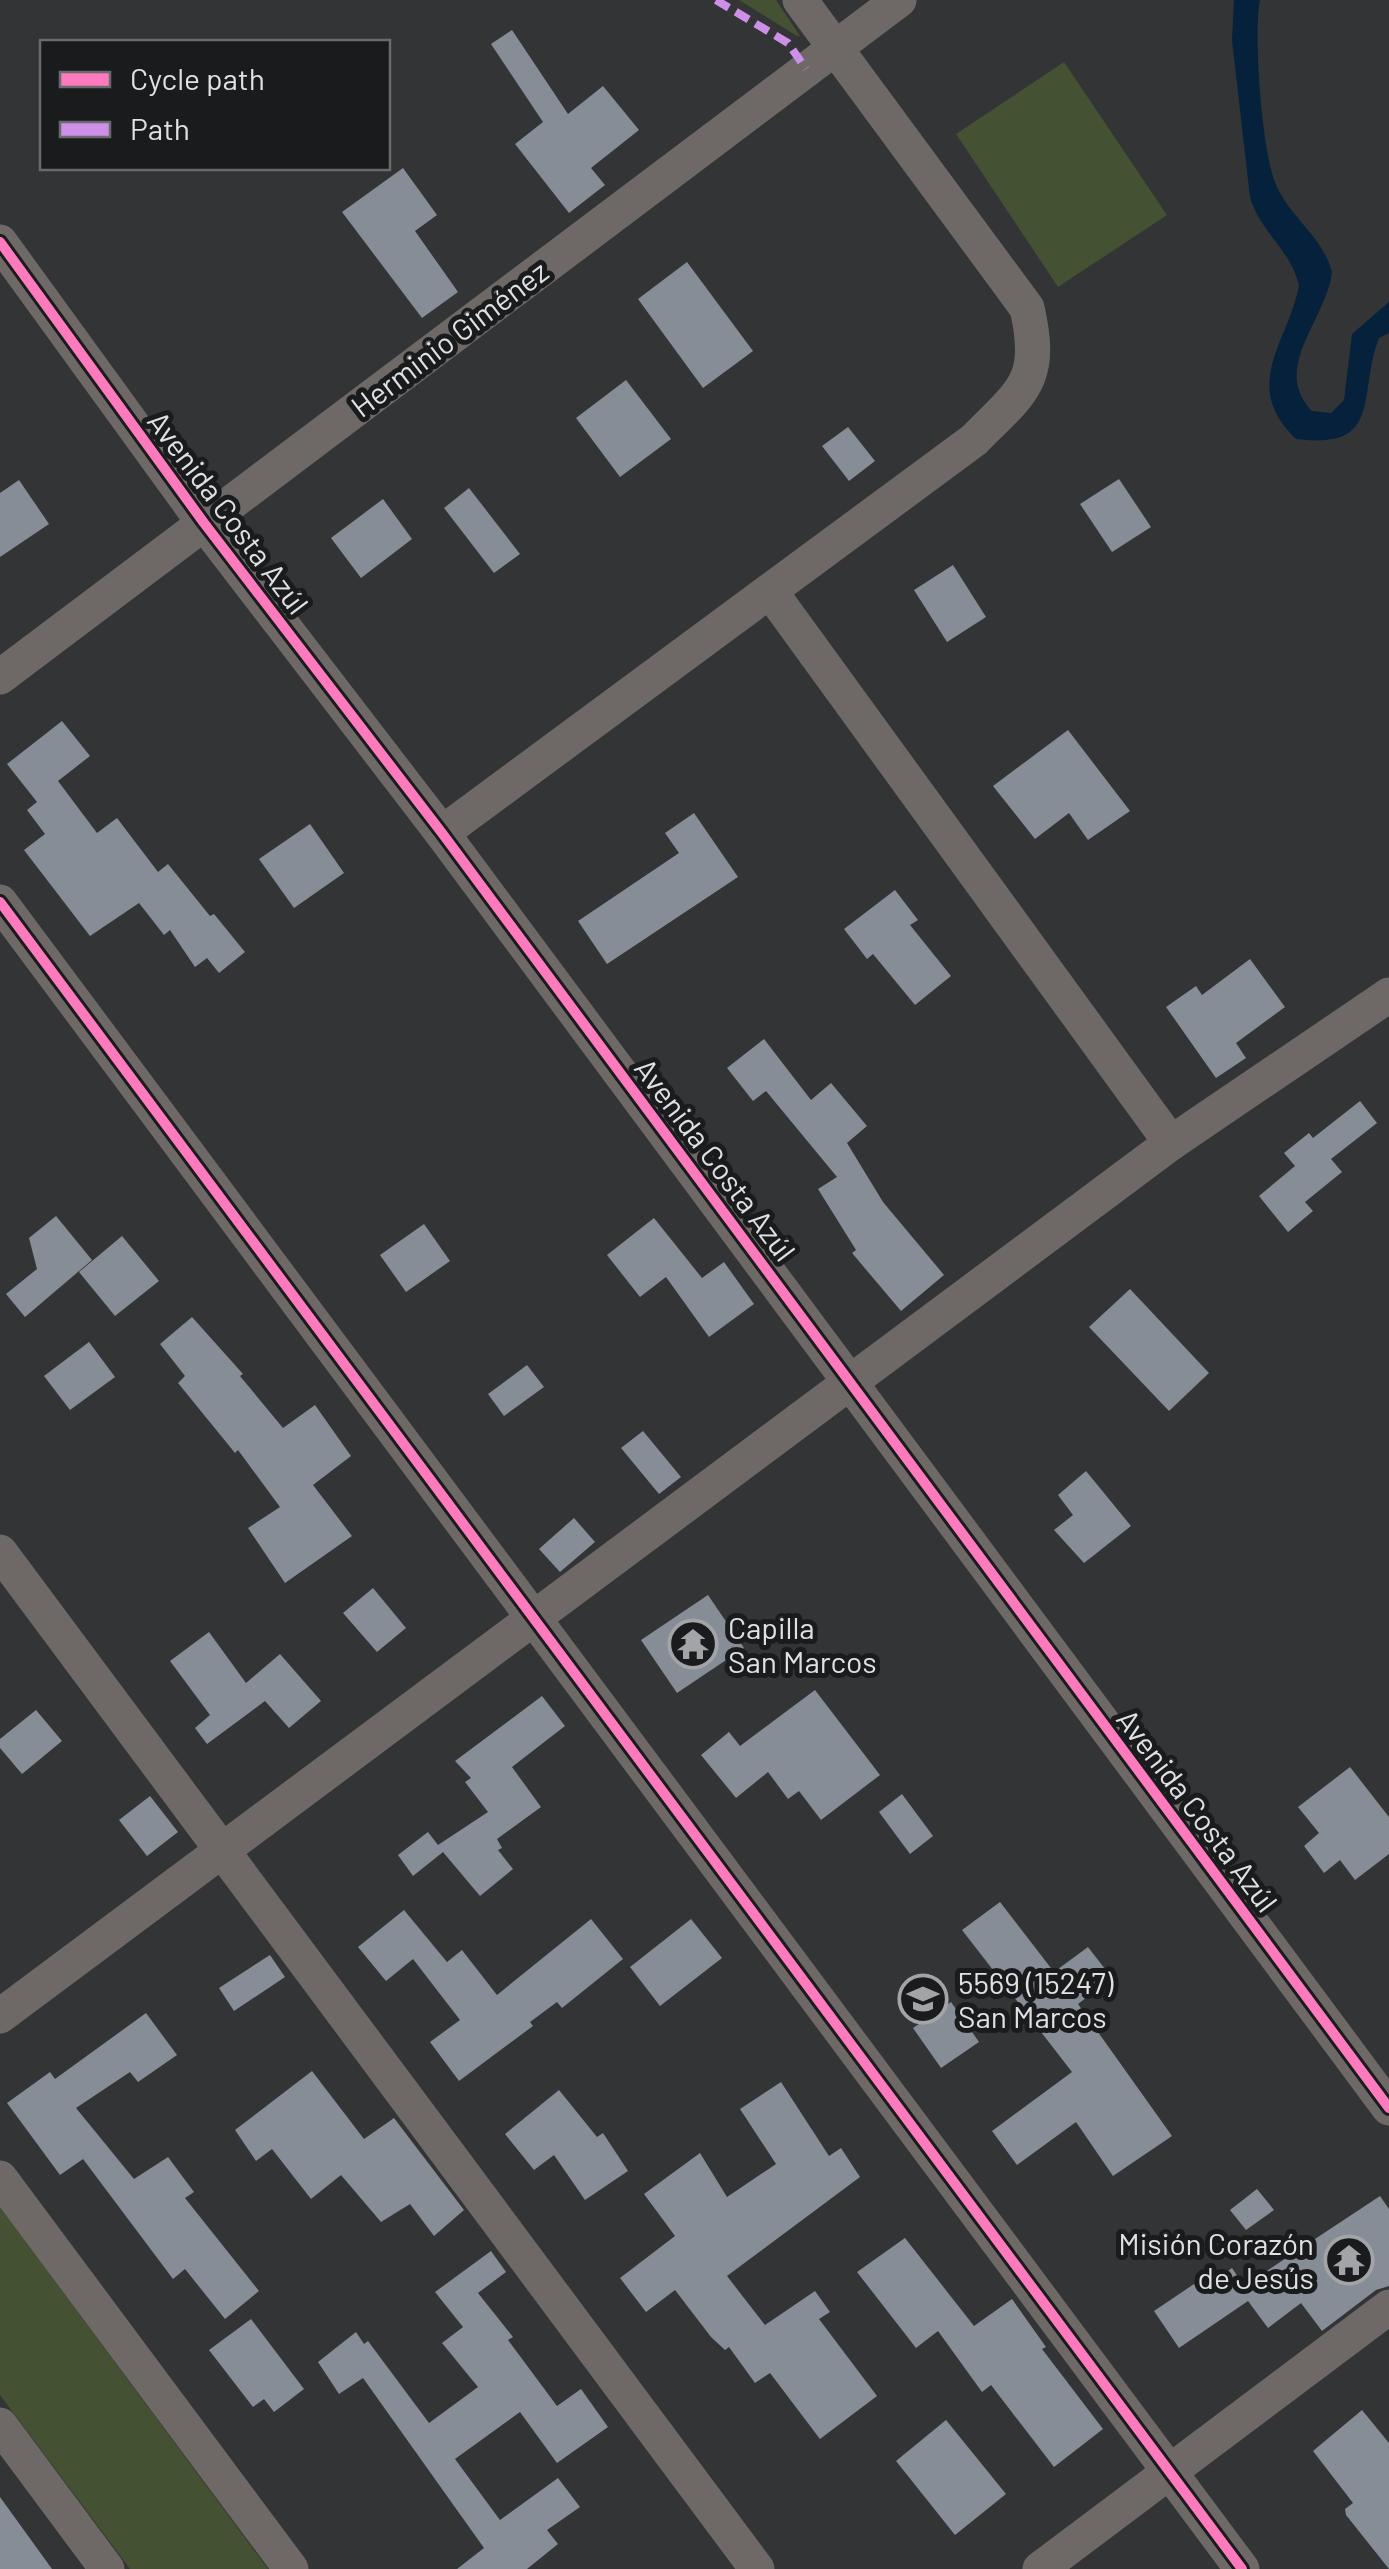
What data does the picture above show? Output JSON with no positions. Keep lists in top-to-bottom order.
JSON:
{
  "streets": {
    "street": ["Herminio Giménez", "Avenida Costa Azúl"]
  },
  "crossings": [
    ["Herminio Giménez", "Avenida Costa Azúl"]
  ],
  "places": {
    "temple": ["Capilla San Marcos", "Misión Corazón de Jesús"],
    "school or university": ["5569 (15247) San Marcos"]
  },
  "legend": ["Cycle path", "Path"]
}
